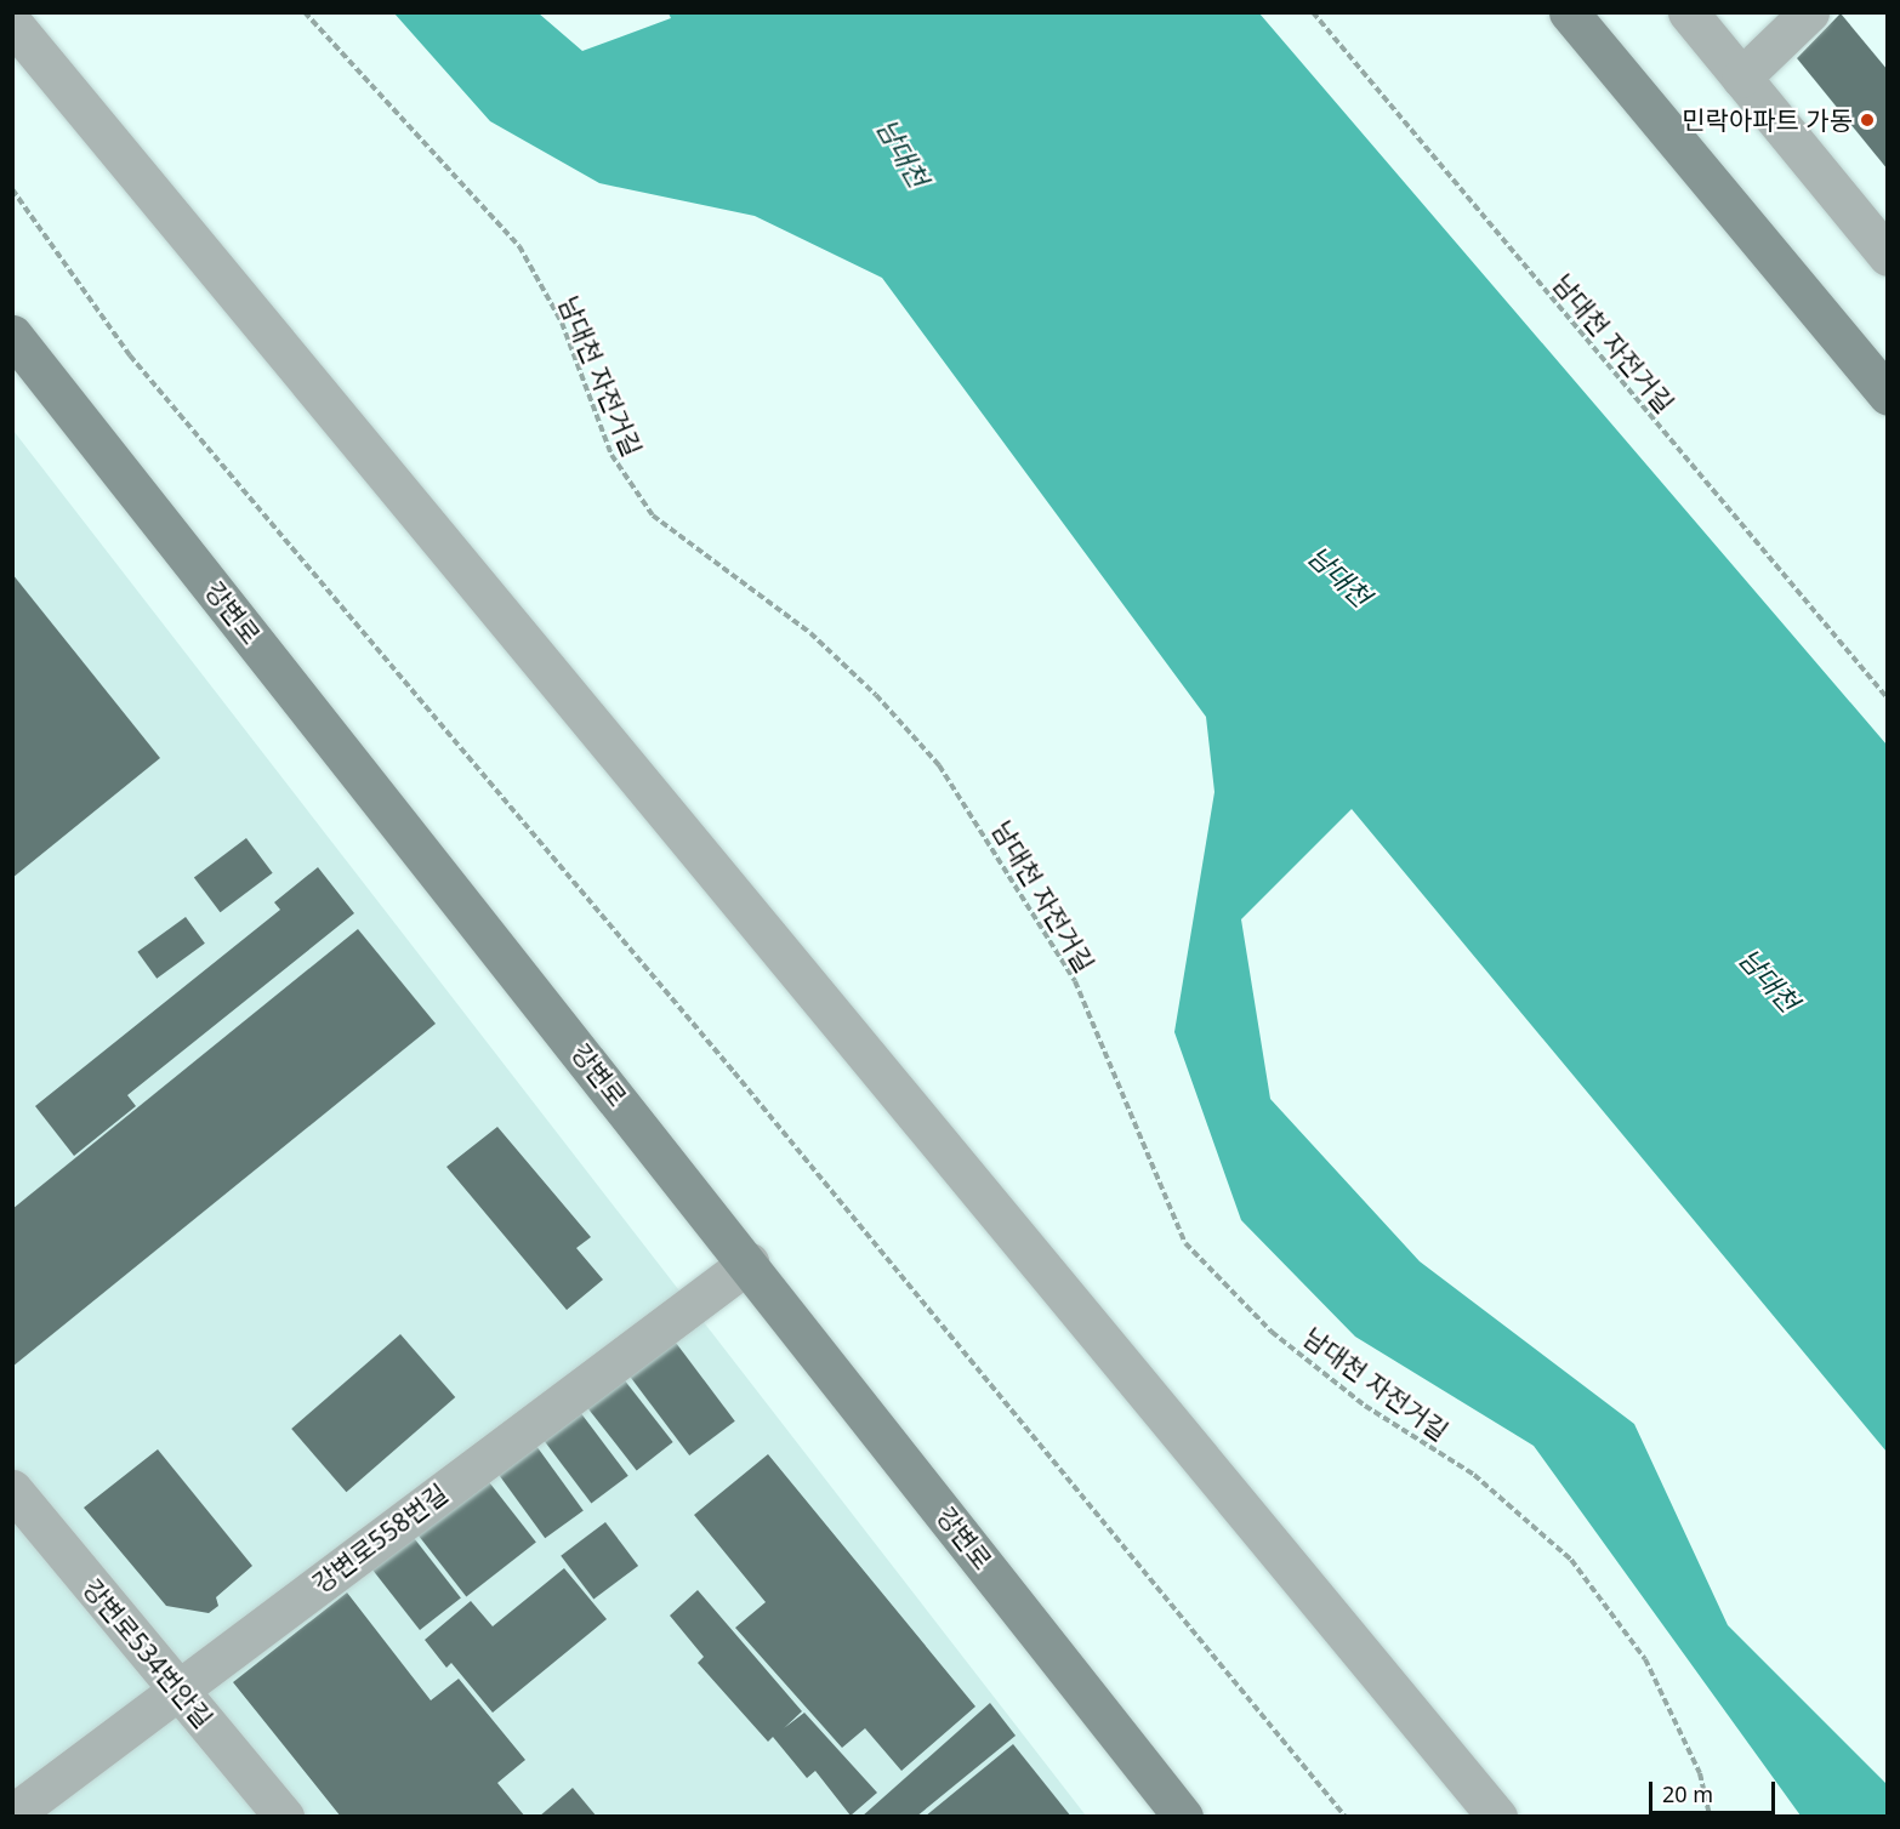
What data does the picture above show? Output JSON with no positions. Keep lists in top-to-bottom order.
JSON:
{
  "streets": {
    "street": ["강변로", "강변로558번길", "강변로534번안길"],
    "path": ["남대천 자전거길"]
  },
  "crossings": [
    ["강변로", "강변로558번길"],
    ["강변로558번길", "강변로534번안길"]
  ],
  "water": ["남대천"],
  "places": ["민락아파트 가동"],
  "scale_bar": "20 m"
}
